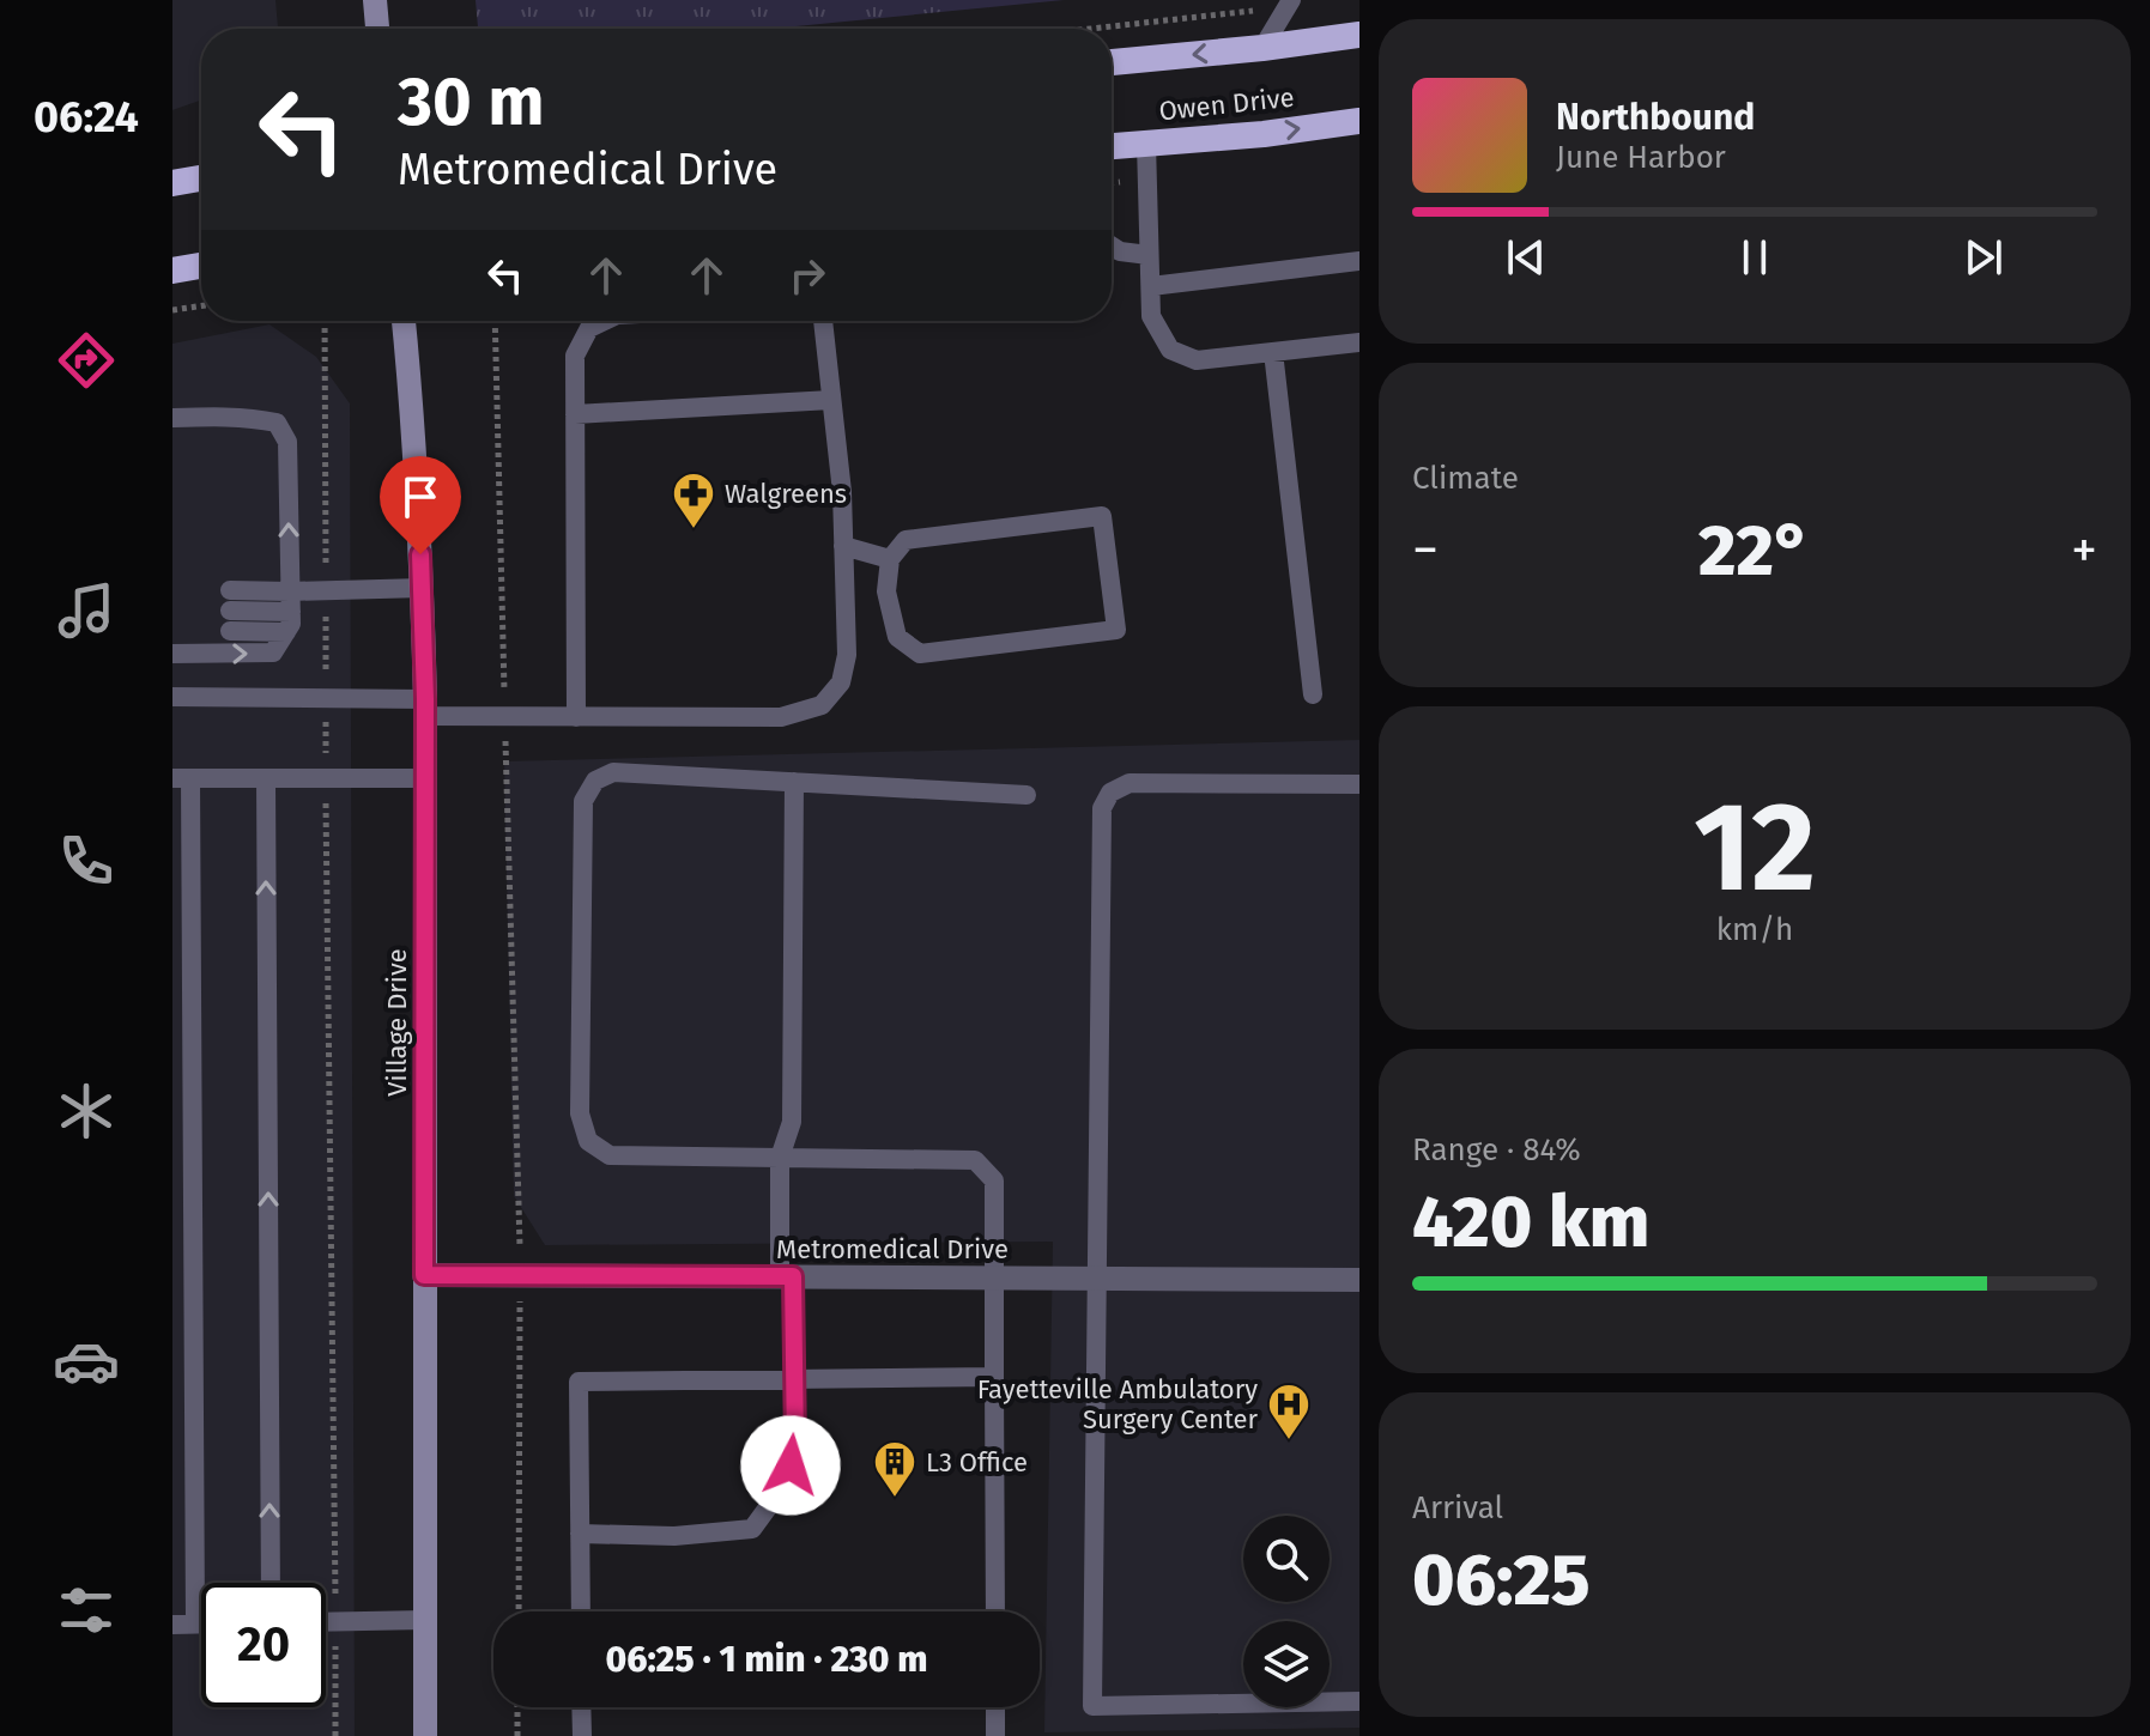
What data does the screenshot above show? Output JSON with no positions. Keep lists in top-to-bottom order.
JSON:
{
  "streets": {
    "highway": ["Owen Drive"],
    "main road": ["Village Drive"],
    "street": ["Metromedical Drive"]
  },
  "crossings": [
    ["Village Drive", "Metromedical Drive"]
  ],
  "places": {
    "pharmacy": ["Walgreens"],
    "hospital": ["Fayetteville Ambulatory Surgery Center"],
    "building": ["L3 Office"]
  },
  "page": {
    "tabs": "06:24",
    "turn": ["30 m", "Metromedical Drive"],
    "song": ["Northbound", "June Harbor"],
    "tile": [
      "Climate",
      ["12", "km/h"],
      ["Range · 84%", "420 km"],
      ["Arrival", "06:25"]
    ],
    "heat": ["−", "22°", "+"],
    "limit": "20",
    "trip": "06:25 · 1 min · 230 m"
  }
}
